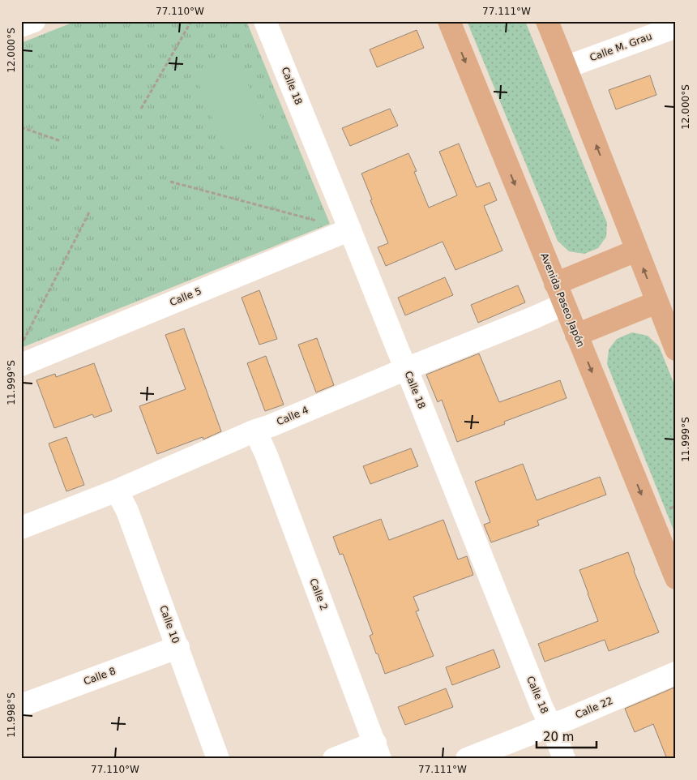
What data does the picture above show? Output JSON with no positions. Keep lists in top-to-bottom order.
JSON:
{
  "streets": {
    "main road": ["Avenida Paseo Japón"],
    "street": [
      "Calle M. Grau",
      "Calle 18",
      "Calle 5",
      "Calle 4",
      "Calle 2",
      "Calle 10",
      "Calle 8",
      "Calle 22"
    ]
  },
  "crossings": [
    ["Calle 18", "Calle 5"],
    ["Calle 18", "Calle 4"],
    ["Calle 18", "Calle 22"],
    ["Avenida Paseo Japón", "Calle 4"],
    ["Calle 4", "Calle 2"],
    ["Calle 4", "Calle 10"],
    ["Calle 10", "Calle 8"]
  ],
  "scale_bar": "20 m",
  "coordinates": [
    "77.110°W",
    "77.111°W",
    "12.000°S",
    "11.999°S",
    "11.998°S"
  ]
}
